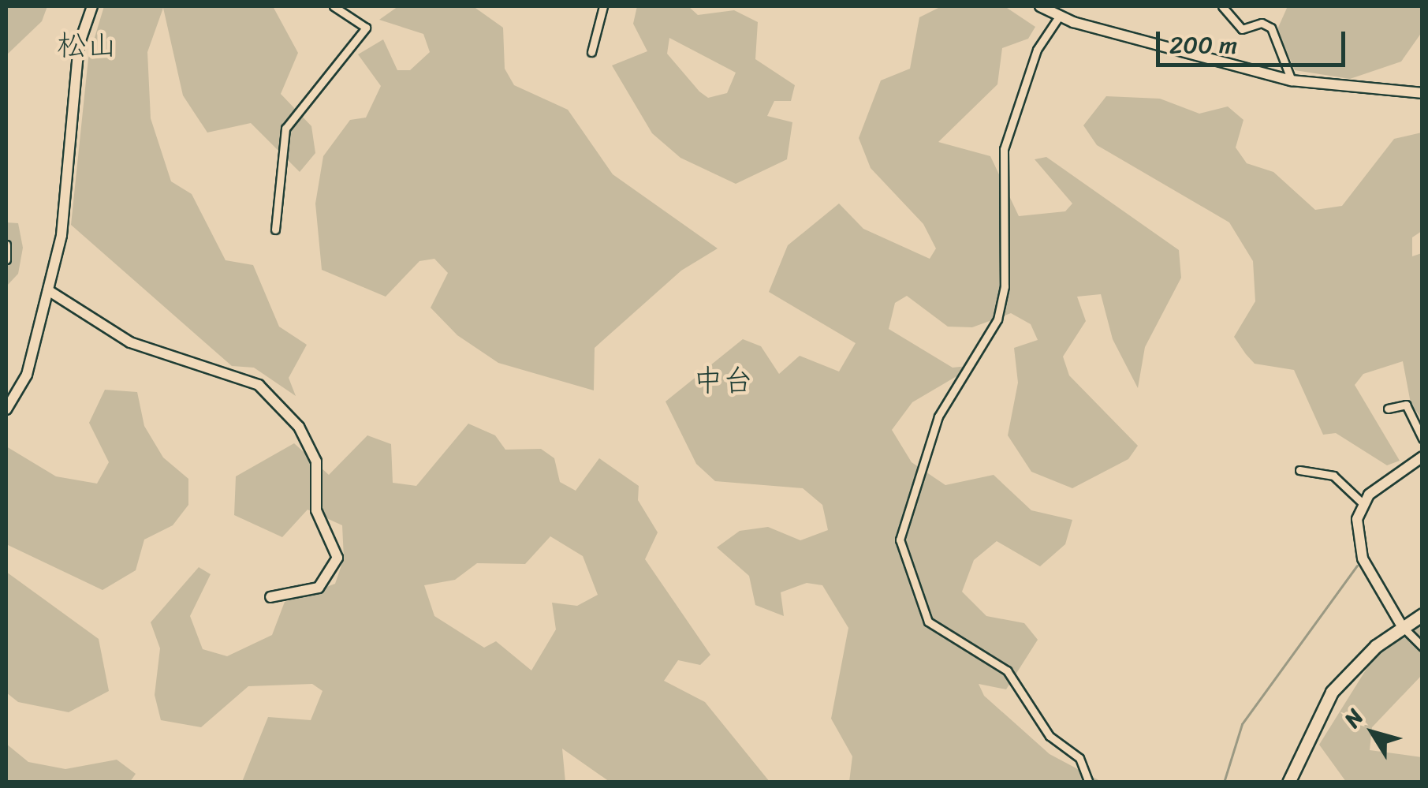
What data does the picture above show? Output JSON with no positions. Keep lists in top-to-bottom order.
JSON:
{
  "districts": ["松山", "中台"],
  "scale_bar": "200 m",
  "north": "top left"
}
